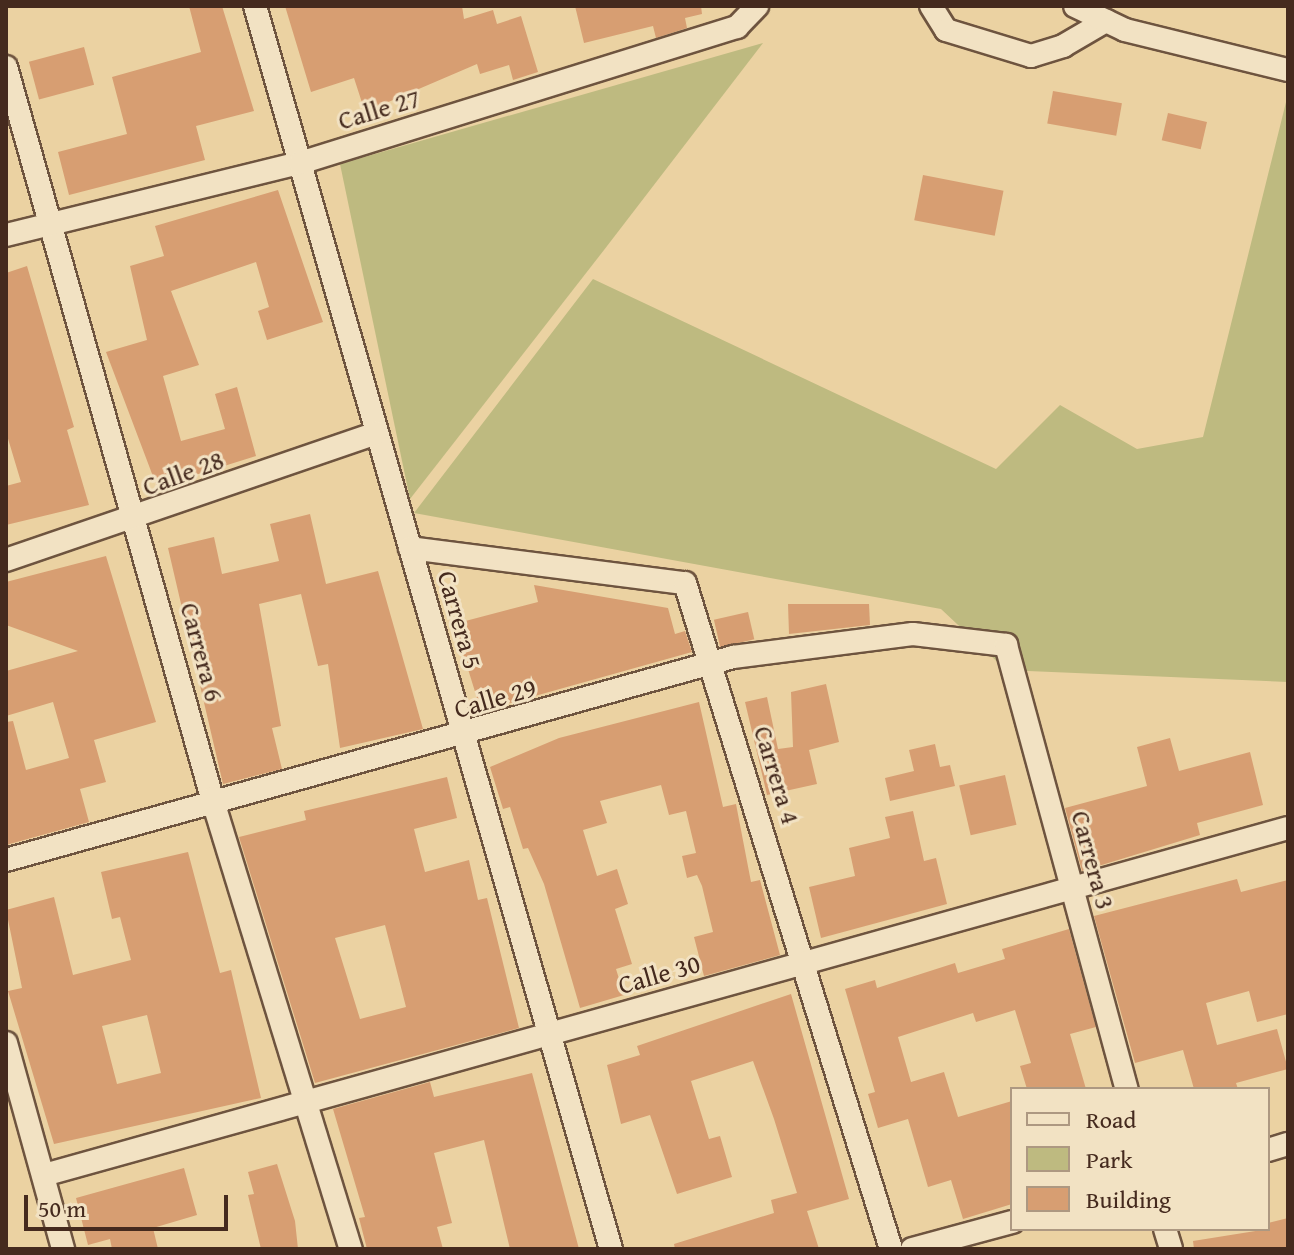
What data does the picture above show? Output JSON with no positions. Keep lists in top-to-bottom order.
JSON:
{
  "streets": {
    "street": [
      "Calle 27",
      "Calle 28",
      "Carrera 5",
      "Carrera 6",
      "Calle 29",
      "Carrera 4",
      "Carrera 3",
      "Calle 30"
    ]
  },
  "crossings": [
    ["Calle 27", "Carrera 5"],
    ["Calle 27", "Carrera 6"],
    ["Calle 28", "Carrera 5"],
    ["Calle 28", "Carrera 6"],
    ["Carrera 5", "Calle 29"],
    ["Carrera 5", "Carrera 4"],
    ["Carrera 5", "Calle 30"],
    ["Carrera 6", "Calle 29"],
    ["Carrera 6", "Calle 30"],
    ["Calle 29", "Carrera 4"],
    ["Calle 29", "Carrera 3"],
    ["Carrera 4", "Calle 30"],
    ["Carrera 3", "Calle 30"]
  ],
  "legend": ["Road", "Park", "Building"],
  "scale_bar": "50 m"
}
